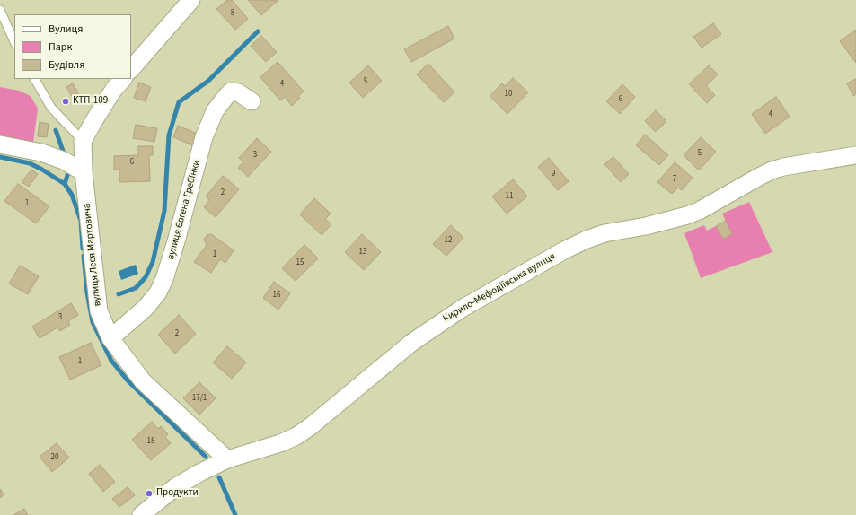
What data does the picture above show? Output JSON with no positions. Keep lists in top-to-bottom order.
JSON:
{
  "streets": {
    "street": ["вулиця Євгена Гребінки", "вулиця Леся Мартовича", "Кирило-Мефодіївська вулиця"]
  },
  "crossings": [
    ["вулиця Євгена Гребінки", "вулиця Леся Мартовича"],
    ["вулиця Леся Мартовича", "Кирило-Мефодіївська вулиця"]
  ],
  "places": ["КТП-109", "Продукти"],
  "house_numbers": [
    "8",
    "5",
    "4",
    "10",
    "6",
    "4",
    "5",
    "3",
    "6",
    "9",
    "7",
    "2",
    "11",
    "1",
    "12",
    "13",
    "1",
    "15",
    "16",
    "3",
    "2",
    "1",
    "17/1",
    "18",
    "20"
  ],
  "legend": ["Вулиця", "Парк", "Будівля"]
}
